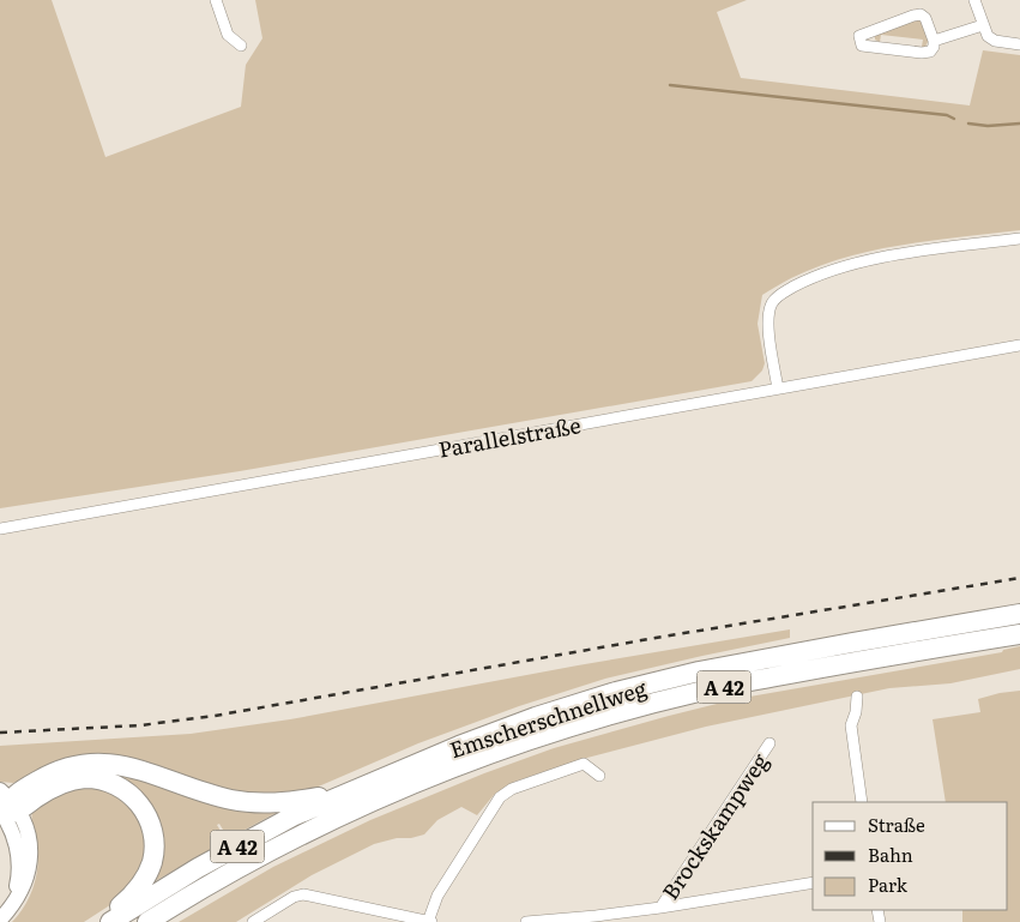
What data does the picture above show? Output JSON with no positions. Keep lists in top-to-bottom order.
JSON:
{
  "streets": {
    "highway": ["A 42", "Emscherschnellweg"],
    "street": ["Parallelstraße", "Brockskampweg"]
  },
  "legend": ["Straße", "Bahn", "Park"]
}
